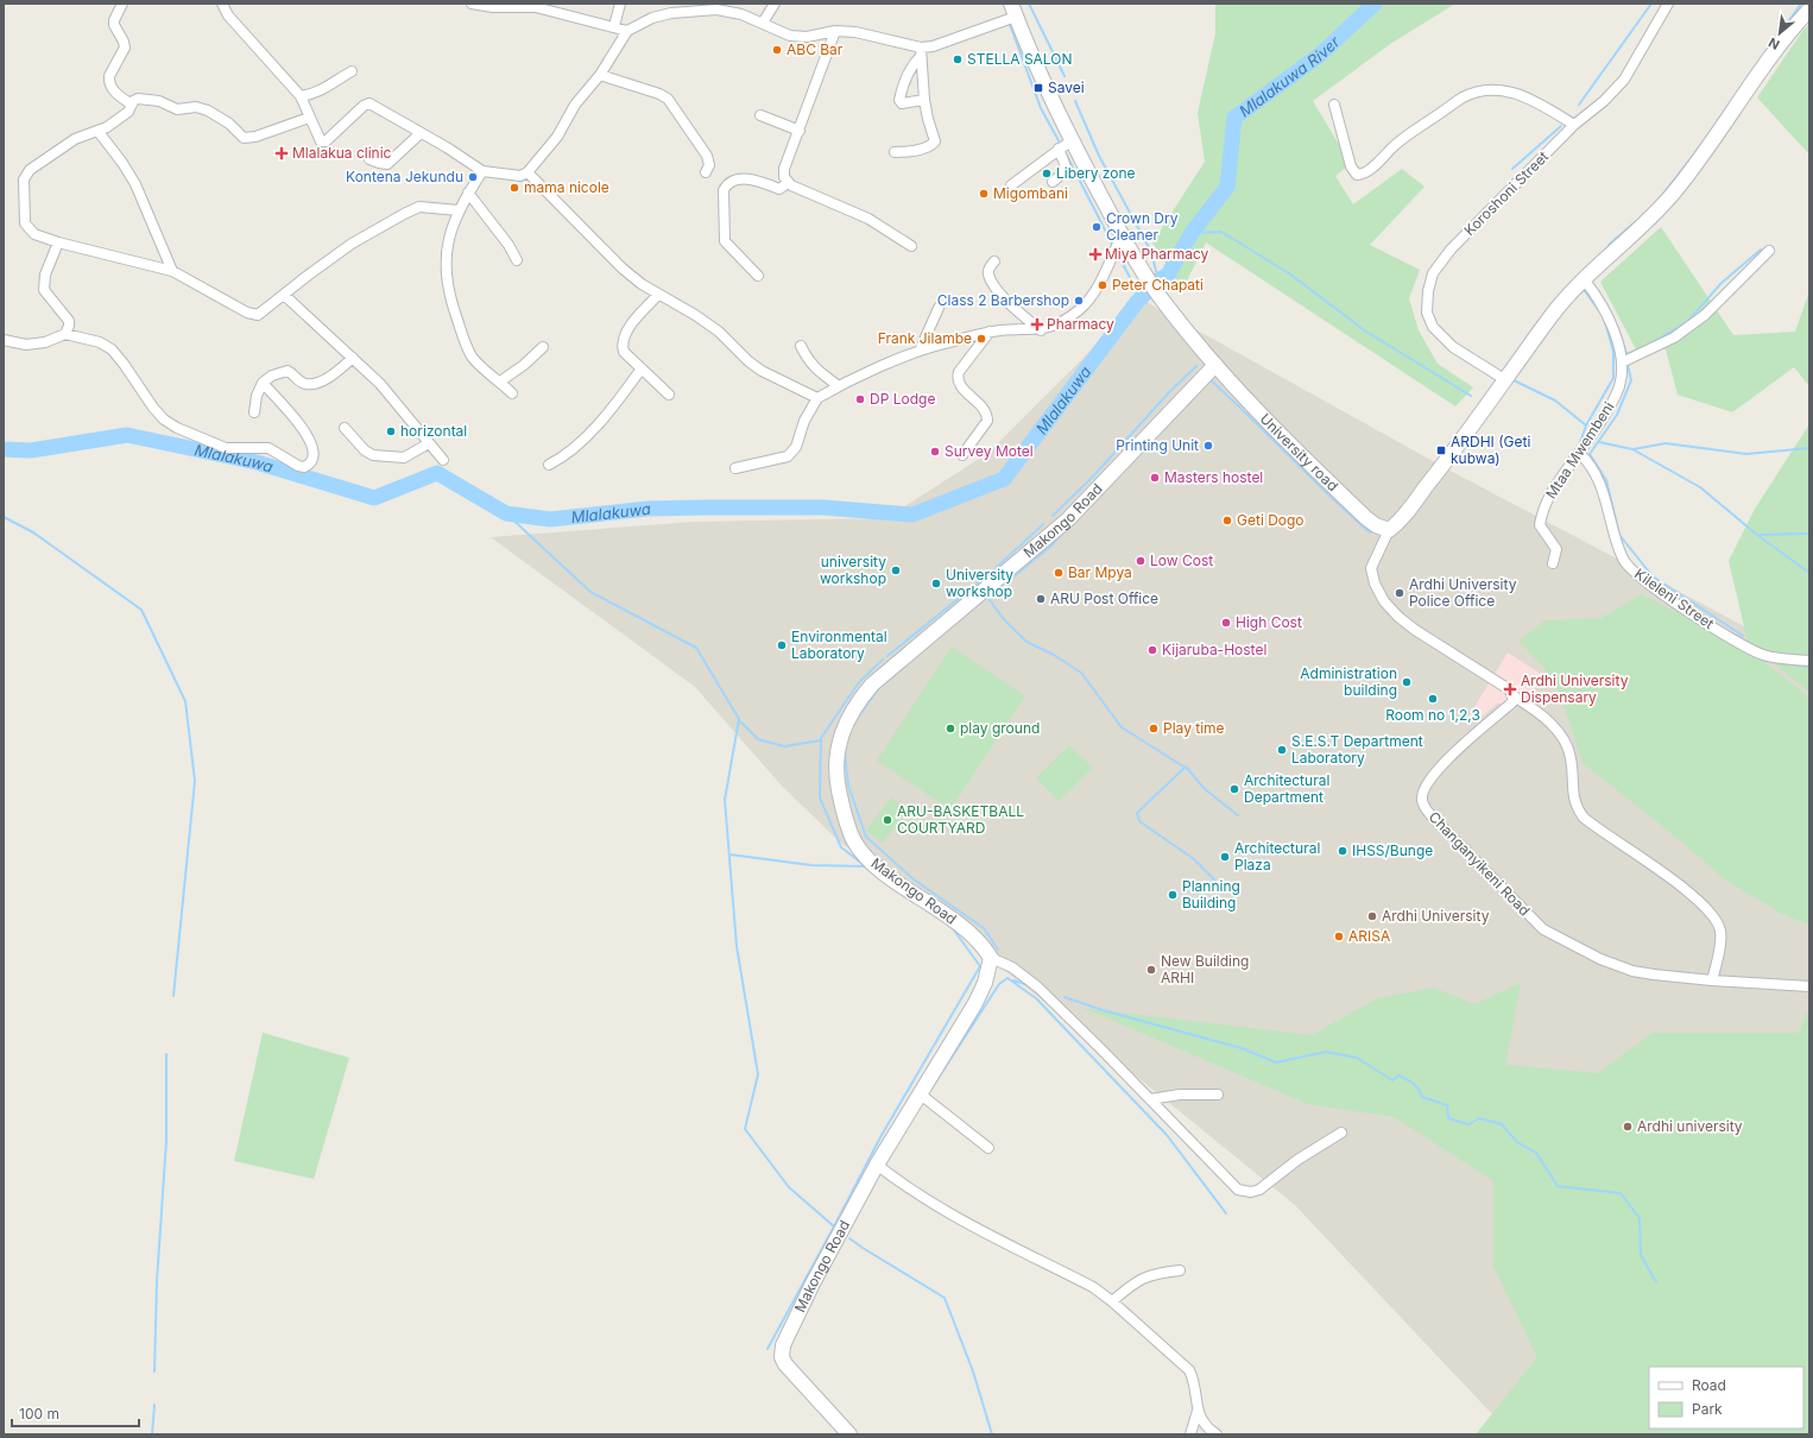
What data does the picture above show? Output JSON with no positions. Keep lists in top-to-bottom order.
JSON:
{
  "streets": {
    "street": [
      "Koroshoni Street",
      "Mtaa Mwembeni",
      "University road",
      "Makongo Road",
      "Kileleni Street",
      "Changanyikeni Road"
    ]
  },
  "crossings": [
    ["Mtaa Mwembeni", "Kileleni Street"],
    ["University road", "Makongo Road"]
  ],
  "water": ["Mlalakuwa River", "Mlalakuwa"],
  "places": {
    "other": [
      "ABC Bar",
      "STELLA SALON",
      "Libery zone",
      "Kontena Jekundu",
      "mama nicole",
      "Migombani",
      "Crown Dry Cleaner",
      "Peter Chapati",
      "Class 2 Barbershop",
      "Frank Jilambe",
      "DP Lodge",
      "horizontal",
      "Printing Unit",
      "Survey Motel",
      "Masters hostel",
      "Geti Dogo",
      "Low Cost",
      "university workshop",
      "Bar Mpya",
      "University workshop",
      "Ardhi University Police Office",
      "ARU Post Office",
      "High Cost",
      "Environmental Laboratory",
      "Kijaruba-Hostel",
      "Administration building",
      "Room no 1,2,3",
      "play ground",
      "Play time",
      "S.E.S.T Department Laboratory",
      "Architectural Department",
      "ARU-BASKETBALL COURTYARD",
      "IHSS/Bunge",
      "Architectural Plaza",
      "Planning Building",
      "Ardhi University",
      "ARISA",
      "New Building ARHI",
      "Ardhi university"
    ],
    "transit": ["Savei", "ARDHI (Geti kubwa)"],
    "health": [
      "Mlalakua clinic",
      "Miya Pharmacy",
      "Pharmacy",
      "Ardhi University Dispensary"
    ]
  },
  "legend": ["Road", "Park"],
  "scale_bar": "100 m",
  "north": "bottom left"
}
